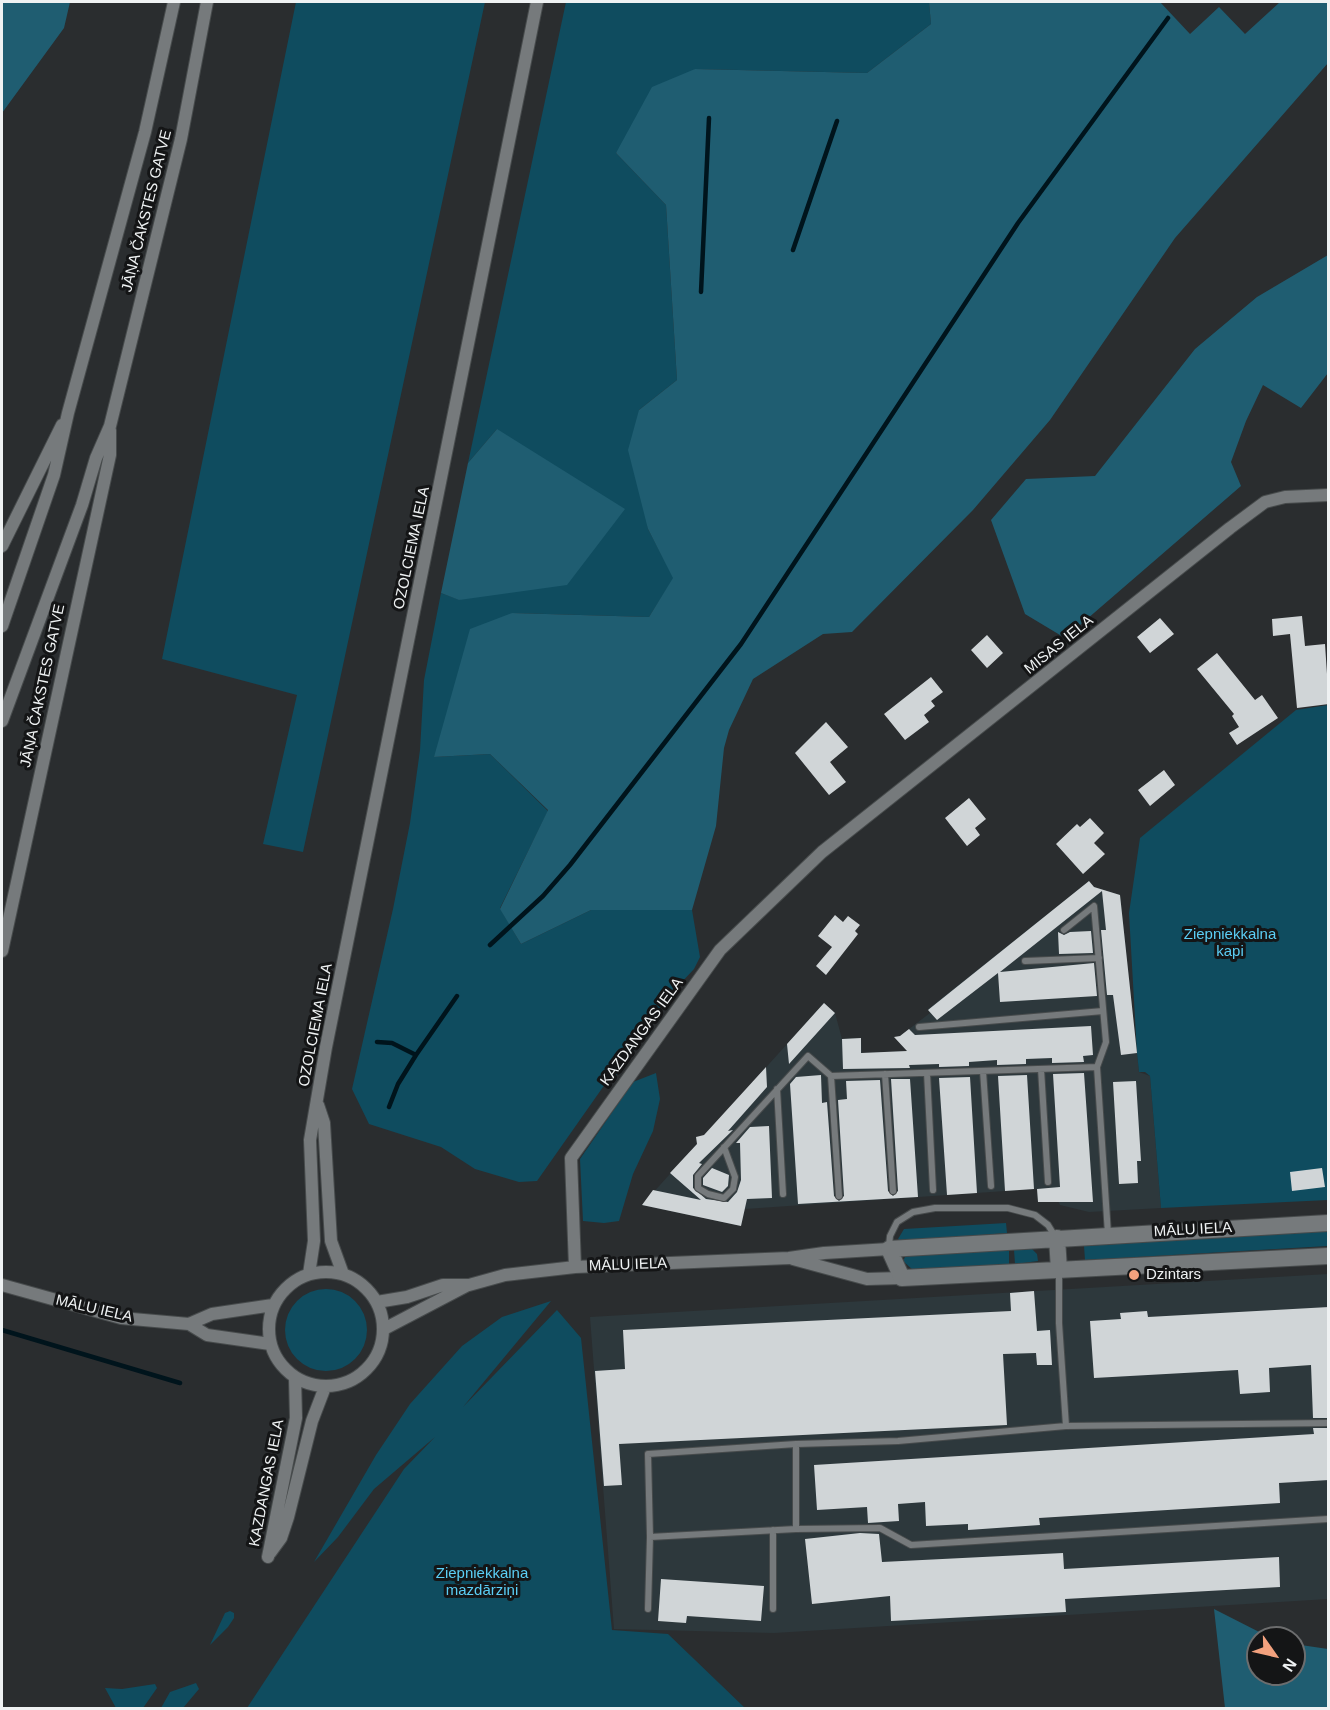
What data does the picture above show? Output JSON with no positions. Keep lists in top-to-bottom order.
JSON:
{
  "streets": {
    "street": [
      "JĀŅA ČAKSTES GATVE",
      "OZOLCIEMA IELA",
      "MISAS IELA",
      "KAZDANGAS IELA",
      "MĀLU IELA"
    ]
  },
  "crossings": [
    ["OZOLCIEMA IELA", "KAZDANGAS IELA"],
    ["OZOLCIEMA IELA", "MĀLU IELA"],
    ["MISAS IELA", "KAZDANGAS IELA"],
    ["KAZDANGAS IELA", "MĀLU IELA"]
  ],
  "parks": ["Ziepniekkalna kapi", "Ziepniekkalna mazdārziņi"],
  "places": ["Dzintars"],
  "north": "bottom right"
}
